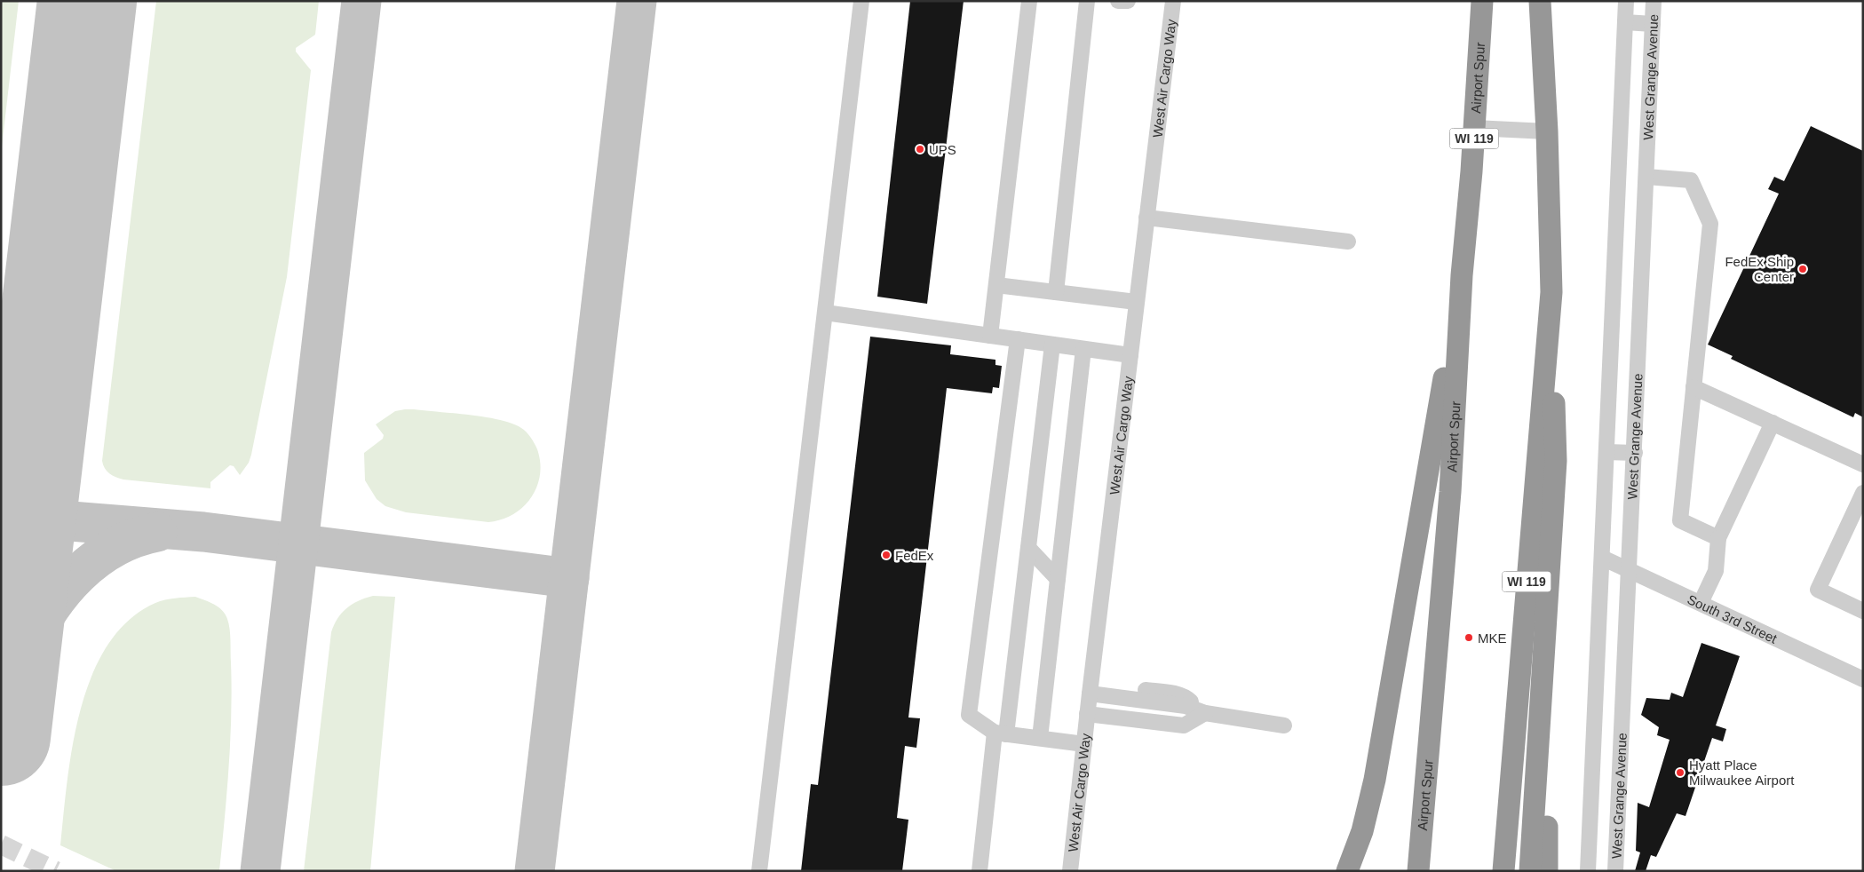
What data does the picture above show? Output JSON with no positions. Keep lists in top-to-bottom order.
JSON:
{
  "streets": {
    "highway": ["Airport Spur", "WI 119"],
    "street": ["West Grange Avenue", "West Air Cargo Way", "South 3rd Street"]
  },
  "crossings": [
    ["West Grange Avenue", "South 3rd Street"]
  ],
  "places": [
    "UPS",
    "FedEx Ship Center",
    "FedEx",
    "MKE",
    "Hyatt Place Milwaukee Airport"
  ]
}
